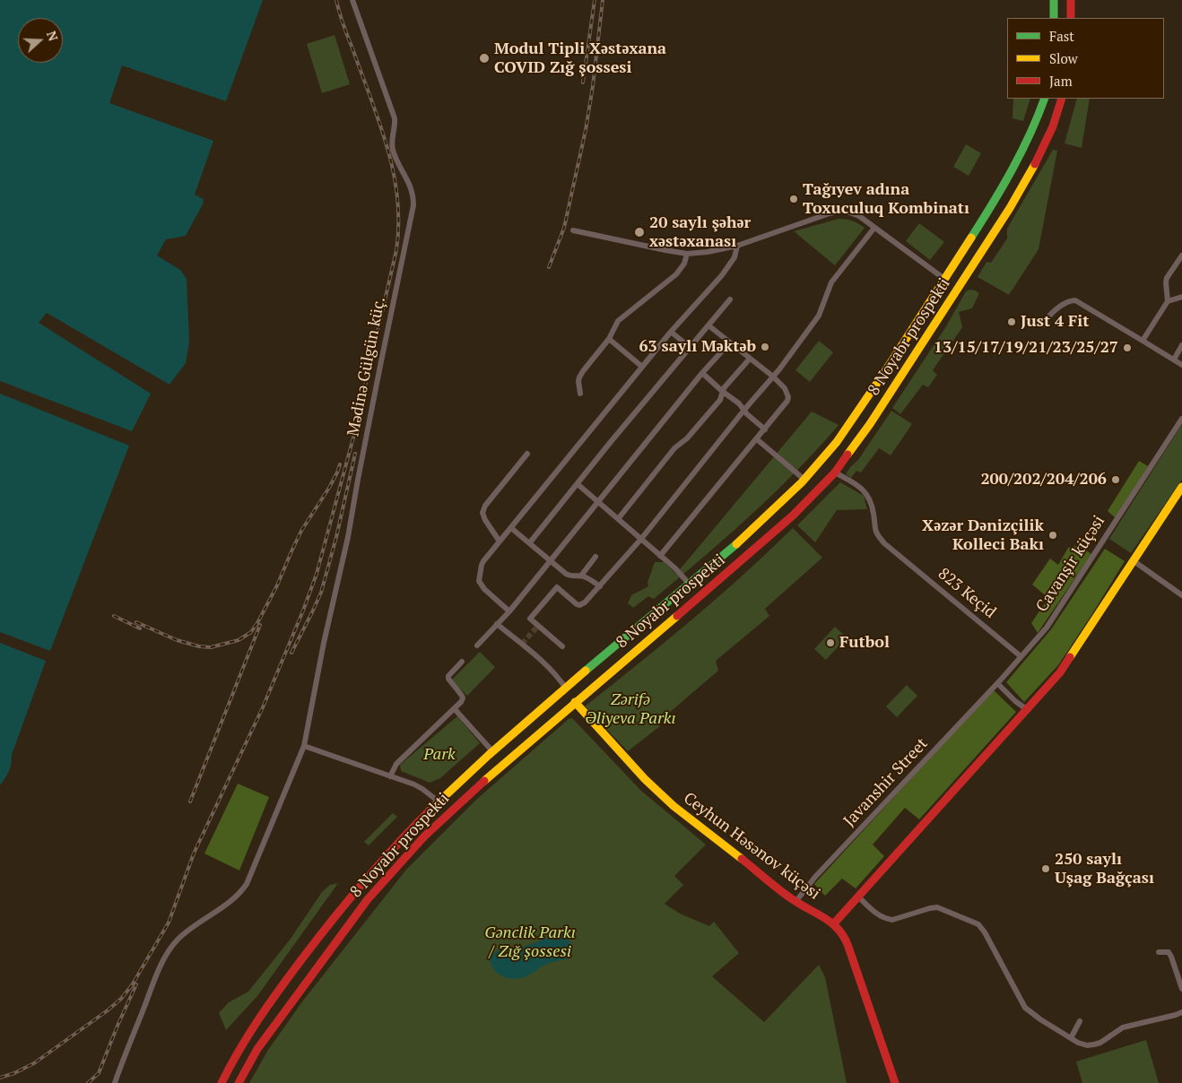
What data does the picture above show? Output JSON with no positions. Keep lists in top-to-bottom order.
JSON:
{
  "streets": {
    "main road": ["8 Noyabr prospekti", "Ceyhun Həsənov küçəsi"],
    "street": [
      "Mədinə Gülgün küç.",
      "Cavanşir küçəsi",
      "823 Keçid",
      "Javanshir Street"
    ]
  },
  "crossings": [
    ["8 Noyabr prospekti", "823 Keçid"],
    ["8 Noyabr prospekti", "Ceyhun Həsənov küçəsi"],
    ["Cavanşir küçəsi", "823 Keçid"],
    ["Cavanşir küçəsi", "Javanshir Street"],
    ["Javanshir Street", "Ceyhun Həsənov küçəsi"]
  ],
  "parks": ["Zərifə Əliyeva Parkı", "Park", "Gənclik Parkı / Zığ şossesi"],
  "places": [
    "Modul Tipli Xəstəxana COVID Zığ şossesi",
    "Tağıyev adına Toxuculuq Kombinatı",
    "20 saylı şəhər xəstəxanası",
    "Just 4 Fit",
    "63 saylı Məktəb",
    "13/15/17/19/21/23/25/27",
    "200/202/204/206",
    "Xəzər Dənizçilik Kolleci Bakı",
    "Futbol",
    "250 saylı Uşag Bağçası"
  ],
  "legend": ["Fast", "Slow", "Jam"],
  "north": "right"
}
